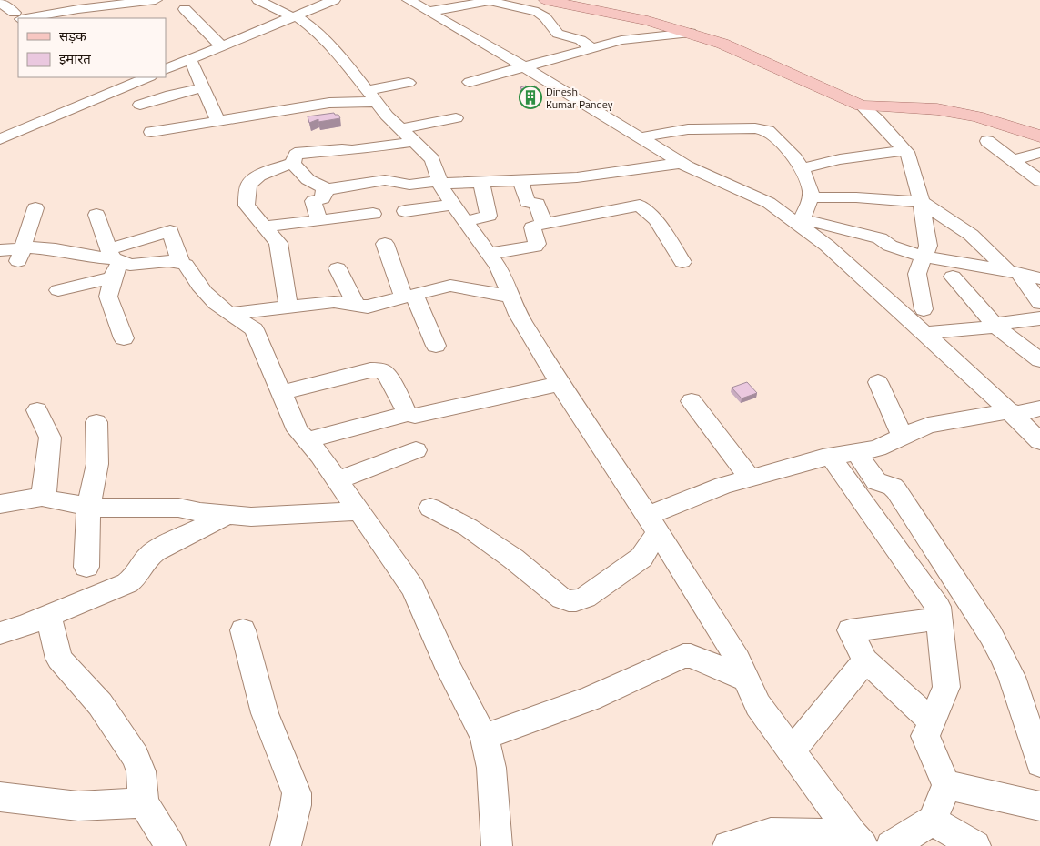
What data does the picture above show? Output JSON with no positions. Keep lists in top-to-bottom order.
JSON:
{
  "places": {
    "building": ["Dinesh Kumar Pandey"]
  },
  "legend": ["सड़क", "इमारत"]
}
